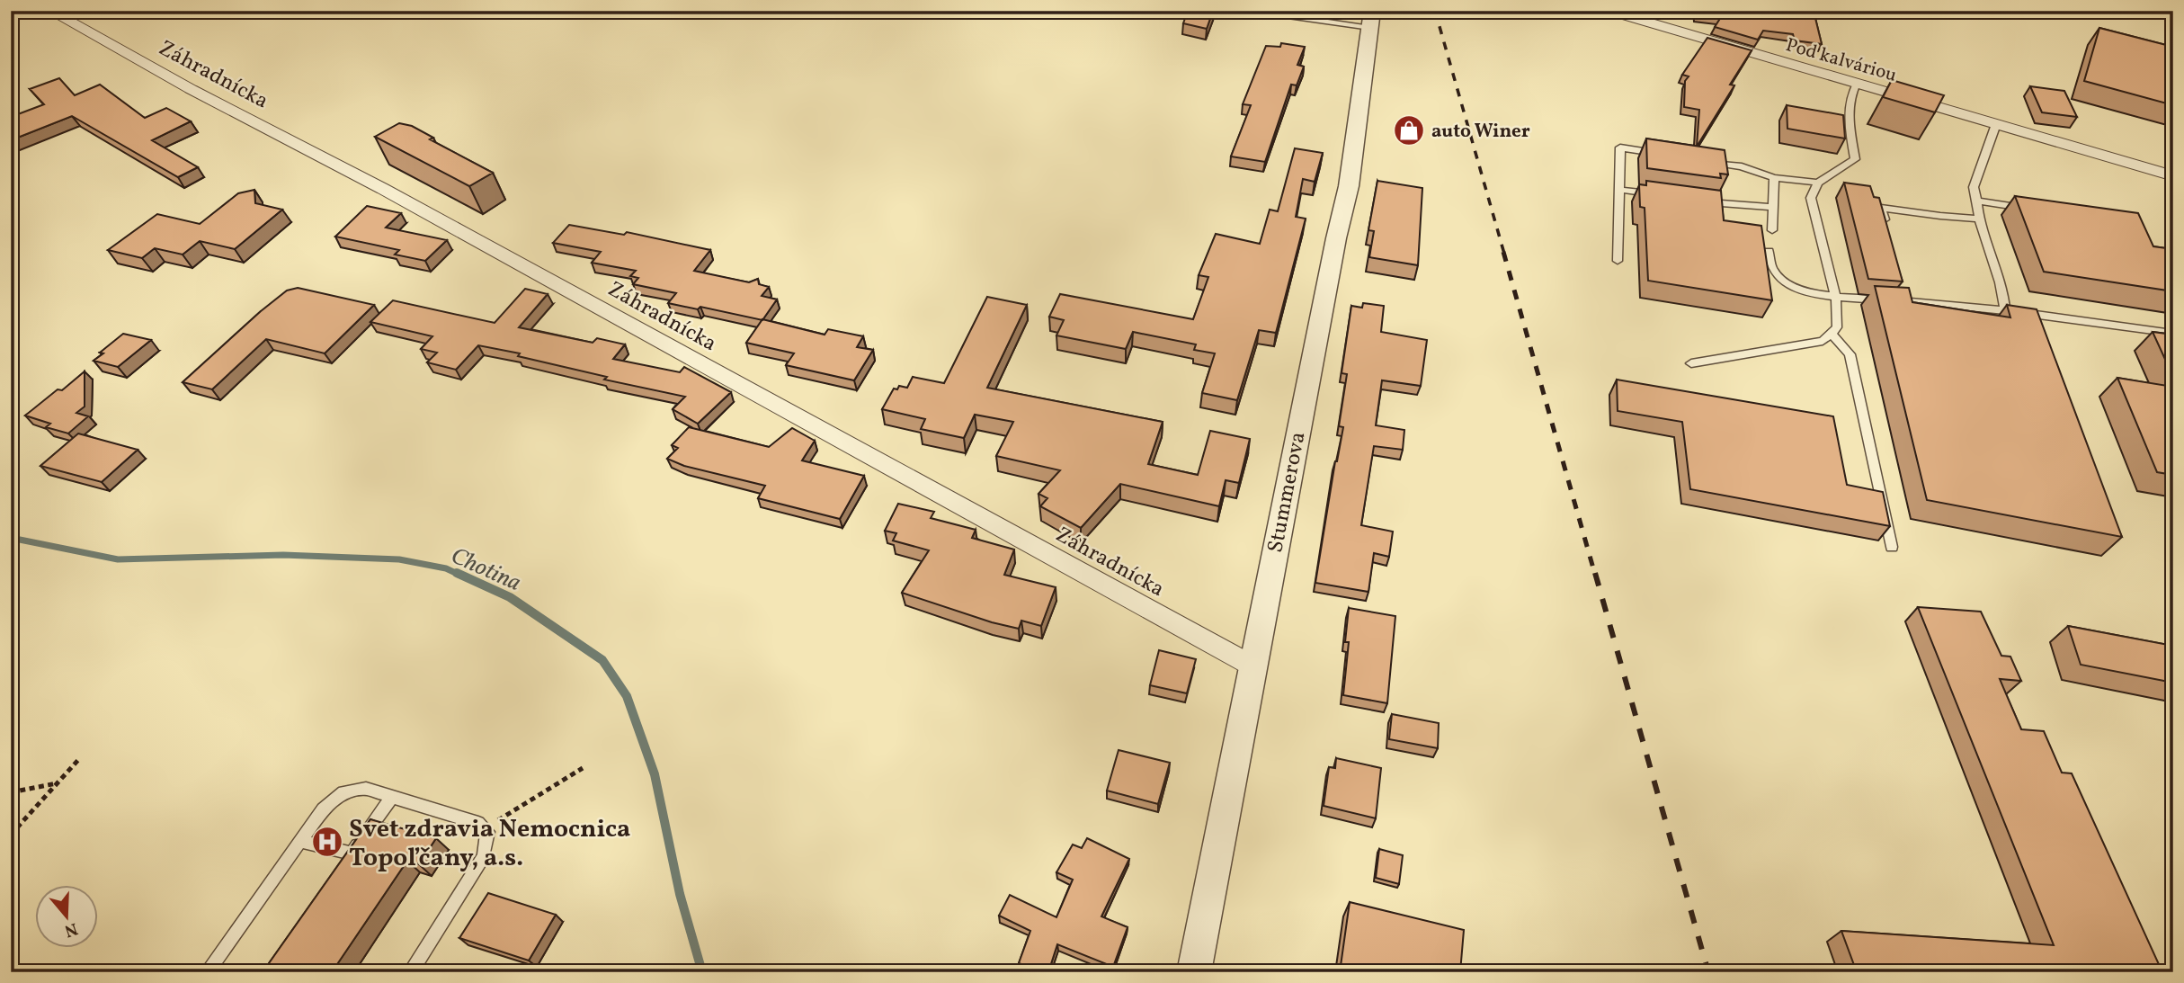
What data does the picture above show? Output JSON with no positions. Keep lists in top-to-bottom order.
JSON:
{
  "streets": {
    "street": ["Pod kalváriou", "Záhradnícka", "Stummerova"]
  },
  "crossings": [
    ["Záhradnícka", "Stummerova"]
  ],
  "water": ["Chotina"],
  "places": {
    "shop": ["auto Winer"],
    "hospital": ["Svet zdravia Nemocnica Topoľčany, a.s."]
  },
  "north": "bottom"
}
